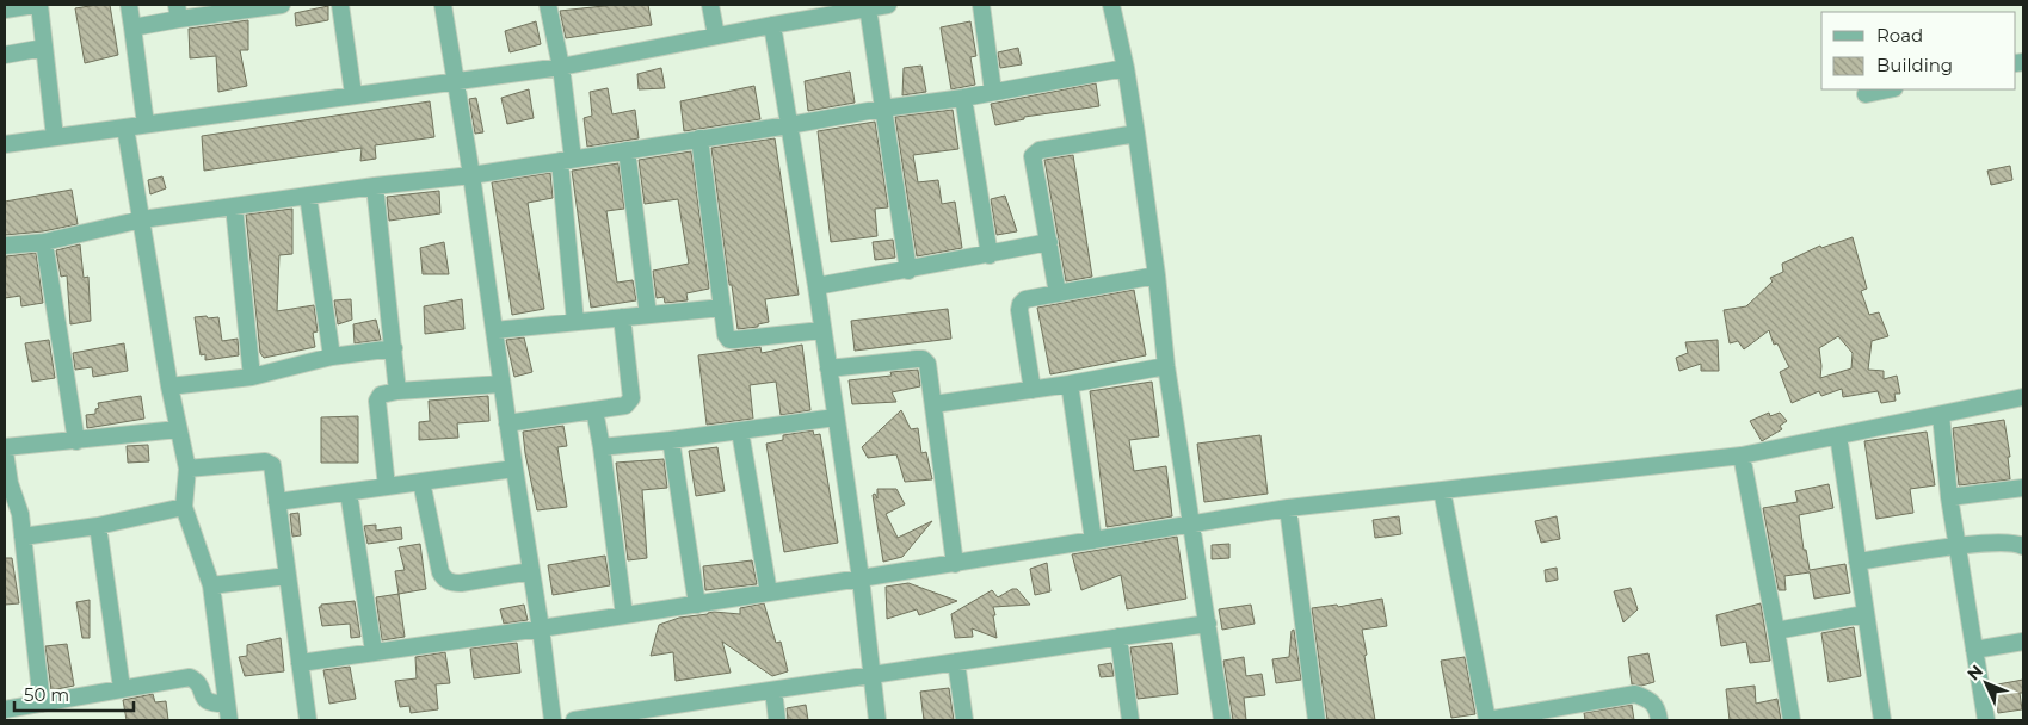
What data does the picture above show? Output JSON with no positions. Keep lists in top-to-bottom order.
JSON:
{
  "legend": ["Road", "Building"],
  "scale_bar": "50 m",
  "north": "top left"
}
